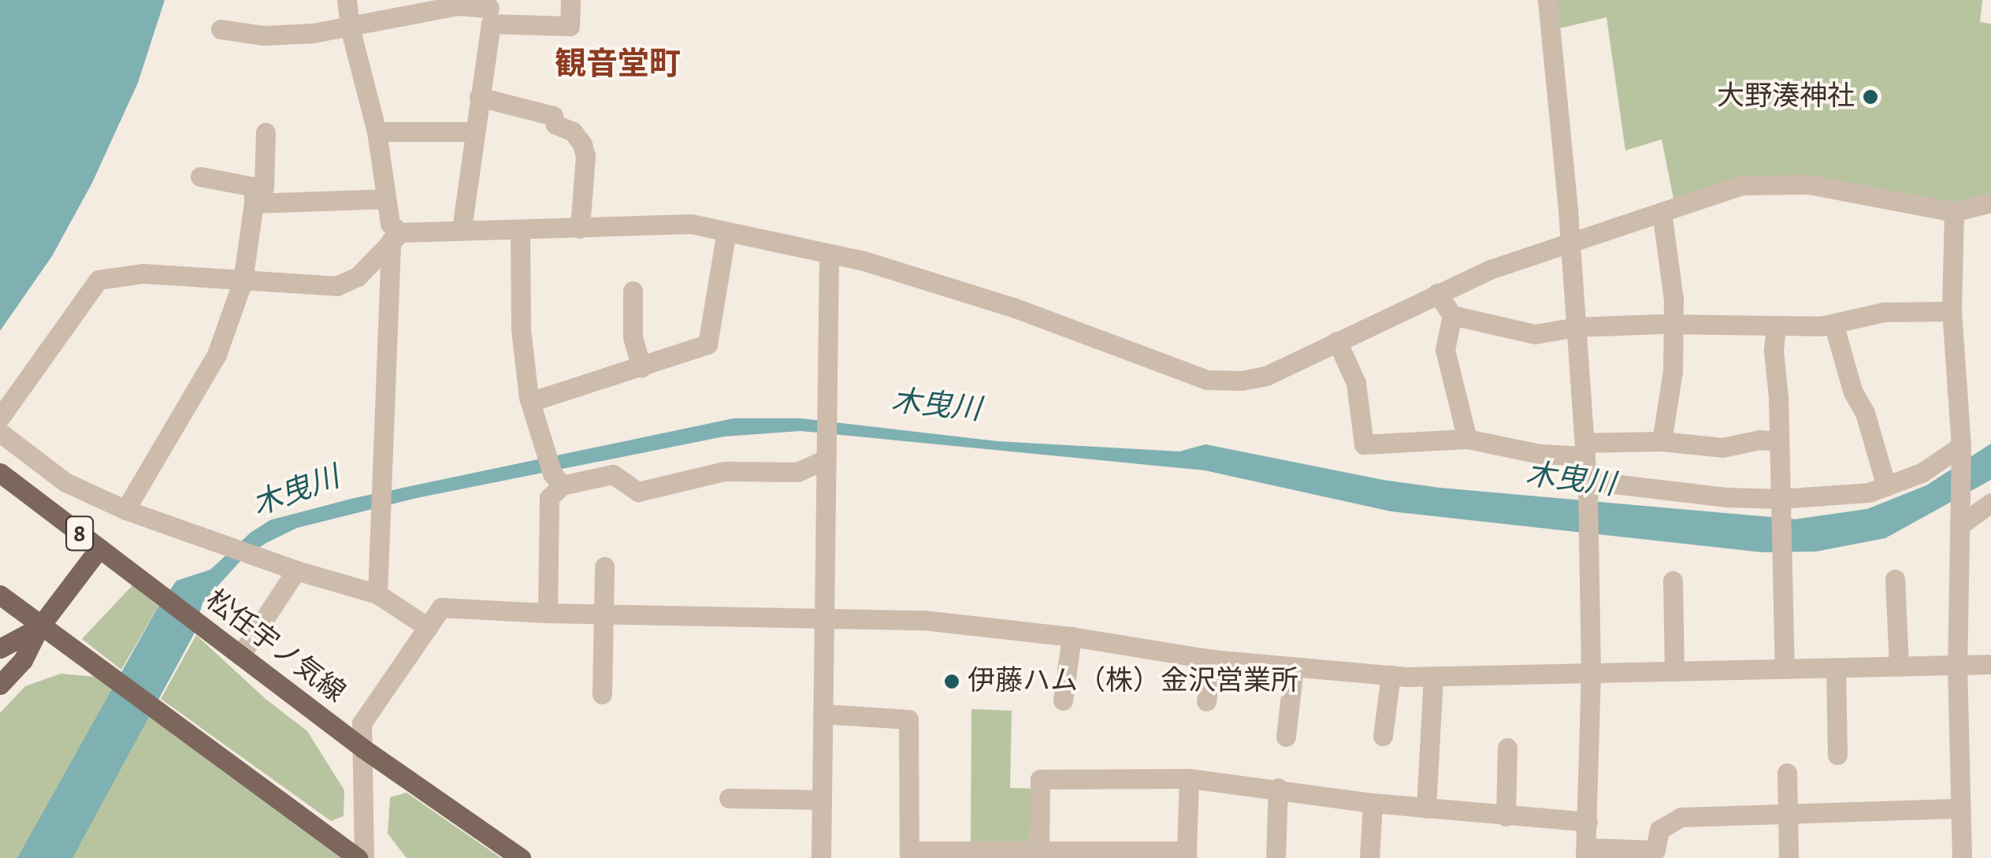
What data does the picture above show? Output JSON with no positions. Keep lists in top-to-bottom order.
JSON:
{
  "streets": {
    "main road": ["8", "松任宇ノ気線"]
  },
  "districts": ["観音堂町"],
  "water": ["木曳川"],
  "places": ["大野湊神社", "伊藤ハム（株）金沢営業所"]
}
